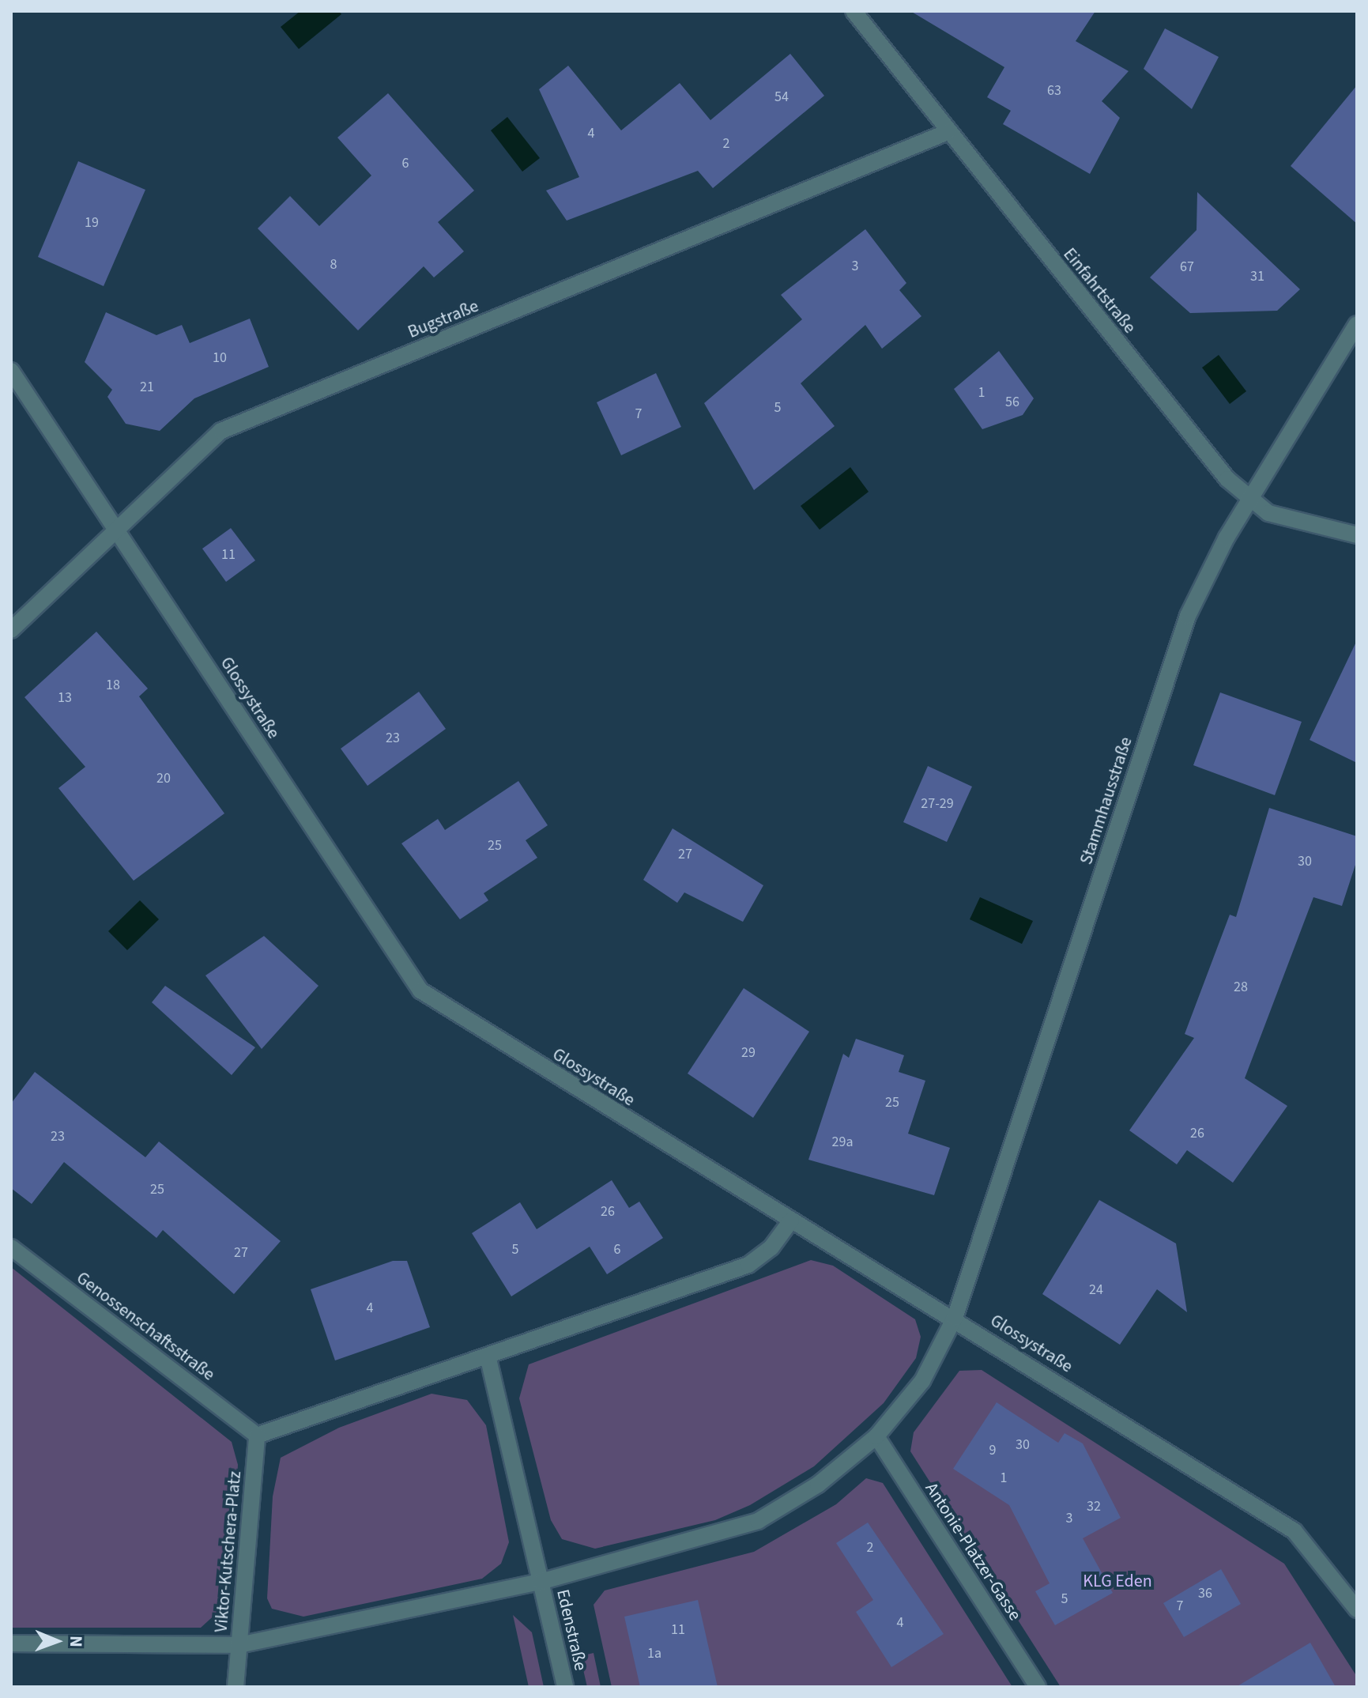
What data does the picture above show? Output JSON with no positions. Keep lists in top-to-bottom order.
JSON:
{
  "streets": {
    "street": [
      "Einfahrtstraße",
      "Bugstraße",
      "Glossystraße",
      "Stammhausstraße",
      "Genossenschaftsstraße",
      "Viktor-Kutschera-Platz",
      "Antonie-Platzer-Gasse",
      "Edenstraße"
    ]
  },
  "crossings": [
    ["Einfahrtstraße", "Bugstraße"],
    ["Einfahrtstraße", "Stammhausstraße"],
    ["Bugstraße", "Glossystraße"],
    ["Glossystraße", "Stammhausstraße"],
    ["Glossystraße", "Viktor-Kutschera-Platz"],
    ["Stammhausstraße", "Viktor-Kutschera-Platz"],
    ["Genossenschaftsstraße", "Viktor-Kutschera-Platz"],
    ["Viktor-Kutschera-Platz", "Antonie-Platzer-Gasse"],
    ["Viktor-Kutschera-Platz", "Edenstraße"]
  ],
  "parks": ["KLG Eden"],
  "house_numbers": [
    "63",
    "54",
    "4",
    "2",
    "6",
    "19",
    "8",
    "3",
    "67",
    "31",
    "10",
    "21",
    "1",
    "56",
    "5",
    "7",
    "11",
    "18",
    "13",
    "23",
    "20",
    "27-29",
    "25",
    "27",
    "30",
    "28",
    "29",
    "25",
    "26",
    "23",
    "29a",
    "25",
    "26",
    "5",
    "6",
    "27",
    "24",
    "4",
    "30",
    "9",
    "1",
    "32",
    "3",
    "2",
    "36",
    "5",
    "7",
    "4",
    "11",
    "1a"
  ],
  "north": "right"
}
